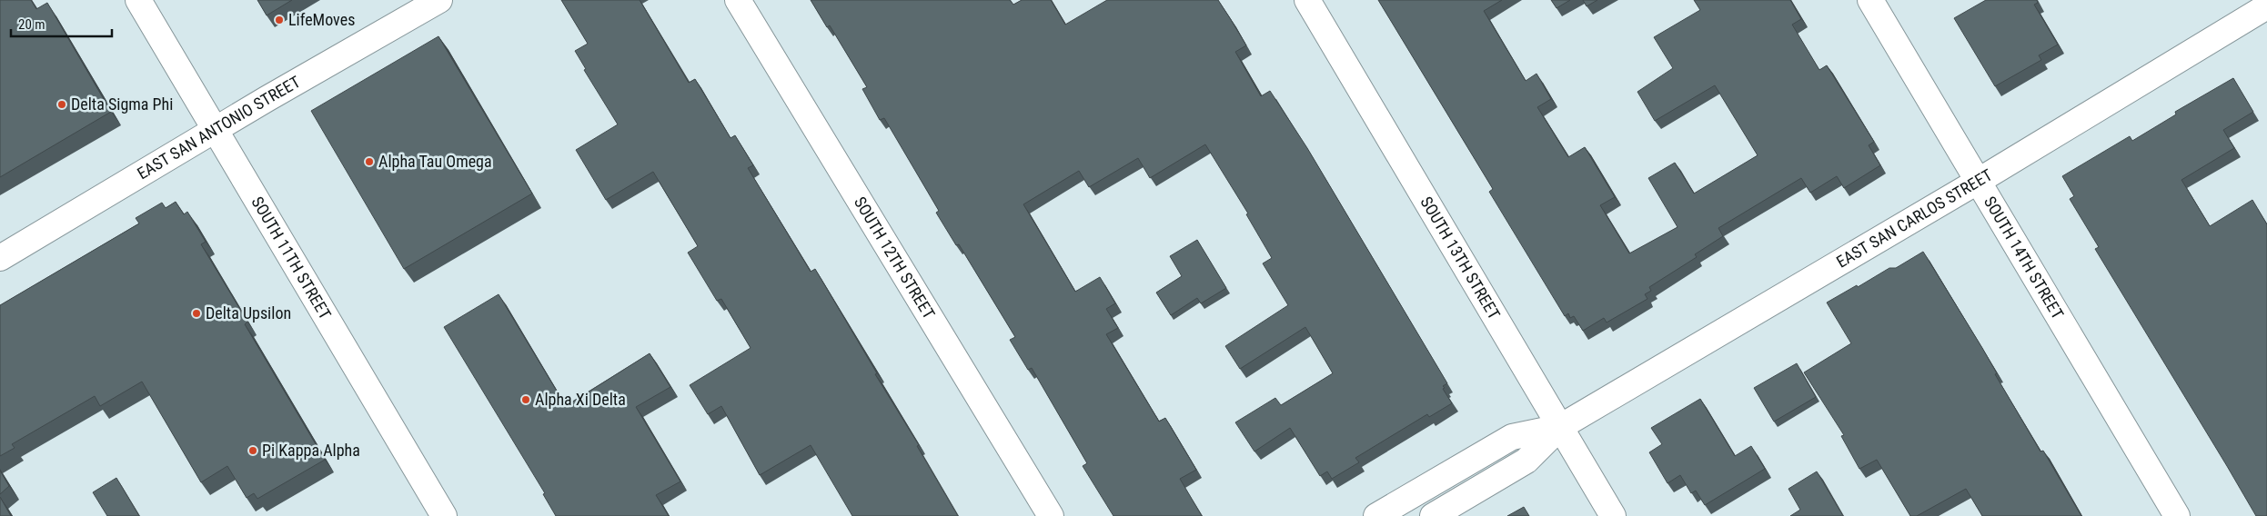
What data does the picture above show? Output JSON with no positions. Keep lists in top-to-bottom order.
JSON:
{
  "streets": {
    "street": [
      "EAST SAN ANTONIO STREET",
      "EAST SAN CARLOS STREET",
      "SOUTH 11TH STREET",
      "SOUTH 12TH STREET",
      "SOUTH 13TH STREET",
      "SOUTH 14TH STREET"
    ]
  },
  "crossings": [
    ["EAST SAN ANTONIO STREET", "SOUTH 11TH STREET"],
    ["EAST SAN CARLOS STREET", "SOUTH 13TH STREET"],
    ["EAST SAN CARLOS STREET", "SOUTH 14TH STREET"]
  ],
  "places": [
    "LifeMoves",
    "Delta Sigma Phi",
    "Alpha Tau Omega",
    "Delta Upsilon",
    "Alpha Xi Delta",
    "Pi Kappa Alpha"
  ],
  "scale_bar": "20 m"
}
